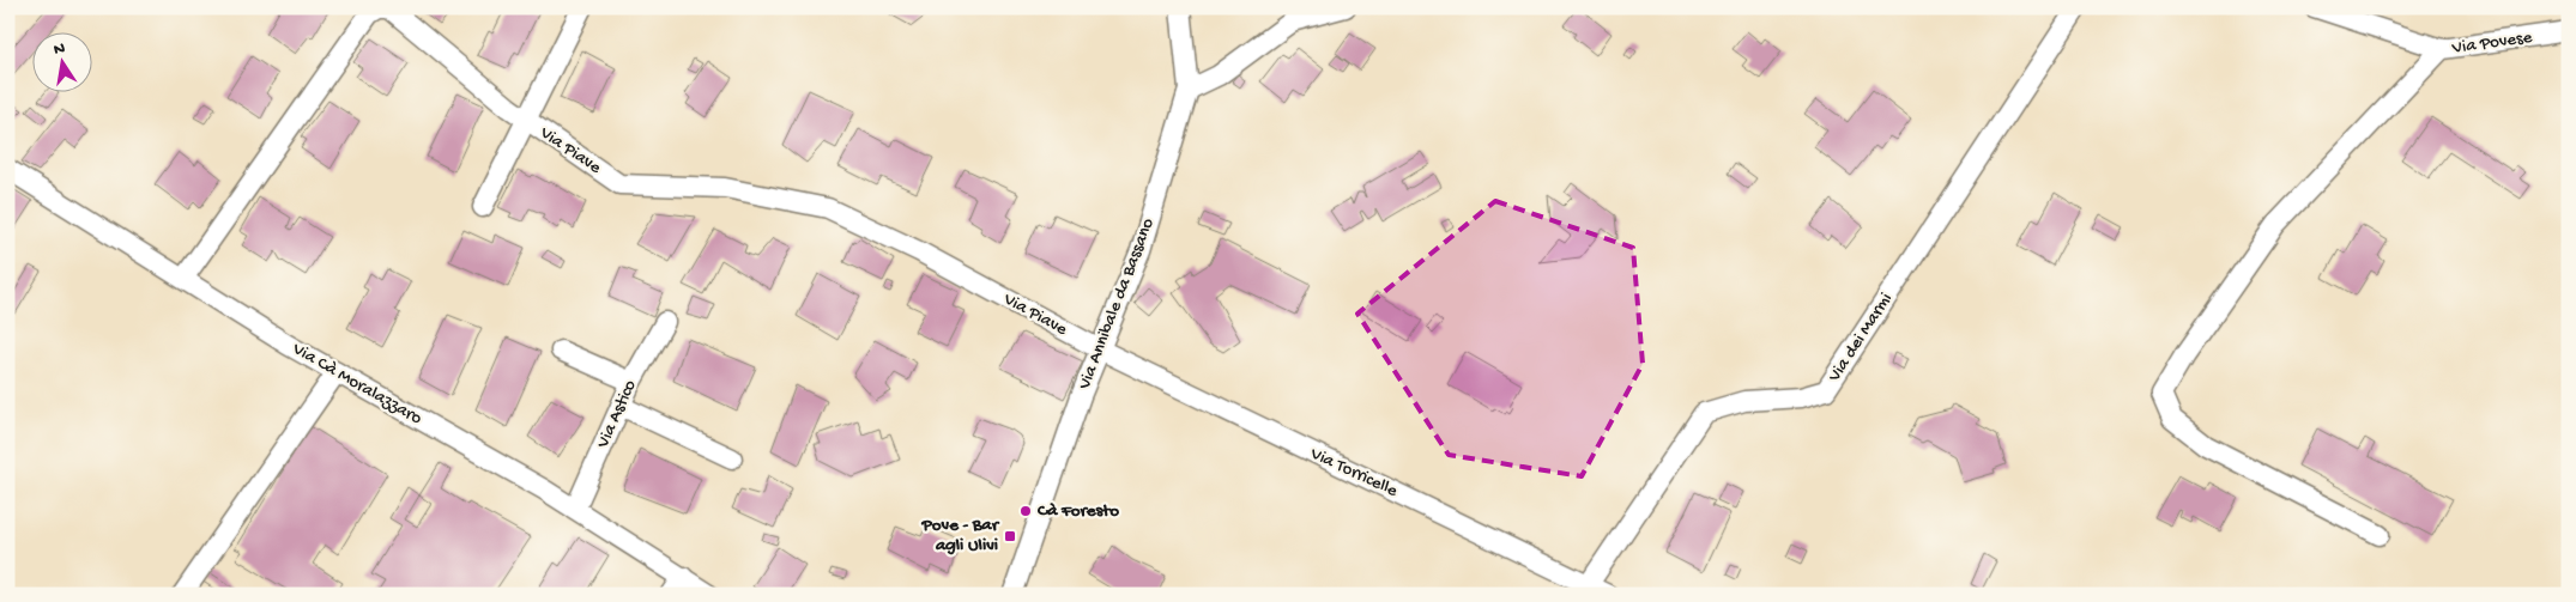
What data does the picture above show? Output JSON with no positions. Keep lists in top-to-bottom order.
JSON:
{
  "streets": {
    "street": [
      "Via Povese",
      "Via Piave",
      "Via Annibale da Bassano",
      "Via dei Marmi",
      "Via Cà Moralazzaro",
      "Via Astico",
      "Via Torricelle"
    ]
  },
  "crossings": [
    ["Via Piave", "Via Annibale da Bassano"],
    ["Via Piave", "Via Cà Moralazzaro"],
    ["Via Piave", "Via Torricelle"],
    ["Via Annibale da Bassano", "Via Torricelle"],
    ["Via dei Marmi", "Via Torricelle"],
    ["Via Cà Moralazzaro", "Via Astico"]
  ],
  "places": {
    "other": ["Cà Foresto"],
    "transit": ["Pove - Bar agli Ulivi"]
  },
  "north": "top"
}
